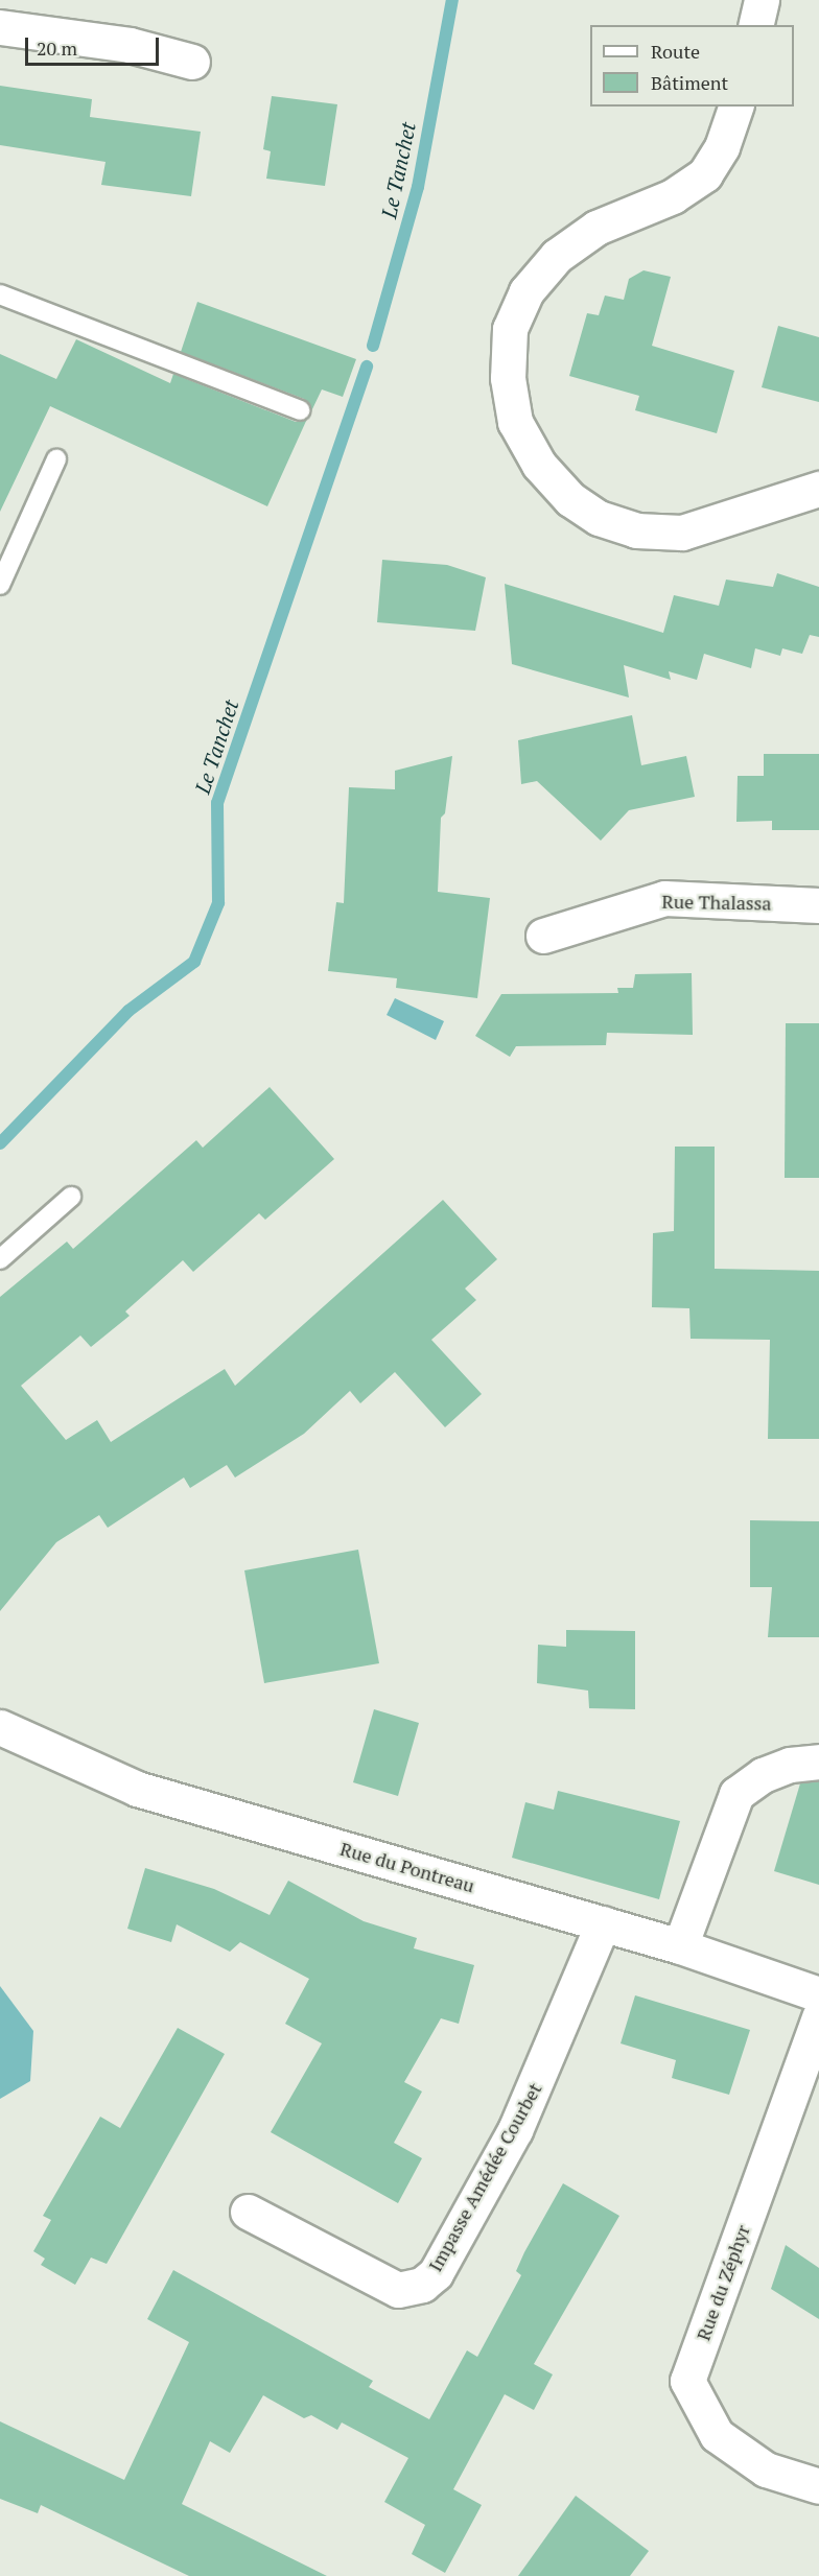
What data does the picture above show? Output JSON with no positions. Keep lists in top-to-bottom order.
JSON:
{
  "streets": {
    "street": [
      "Rue Thalassa",
      "Rue du Pontreau",
      "Impasse Amédée Courbet",
      "Rue du Zéphyr"
    ]
  },
  "crossings": [
    ["Rue du Pontreau", "Impasse Amédée Courbet"]
  ],
  "water": ["Le Tanchet"],
  "legend": ["Route", "Bâtiment"],
  "scale_bar": "20 m"
}
